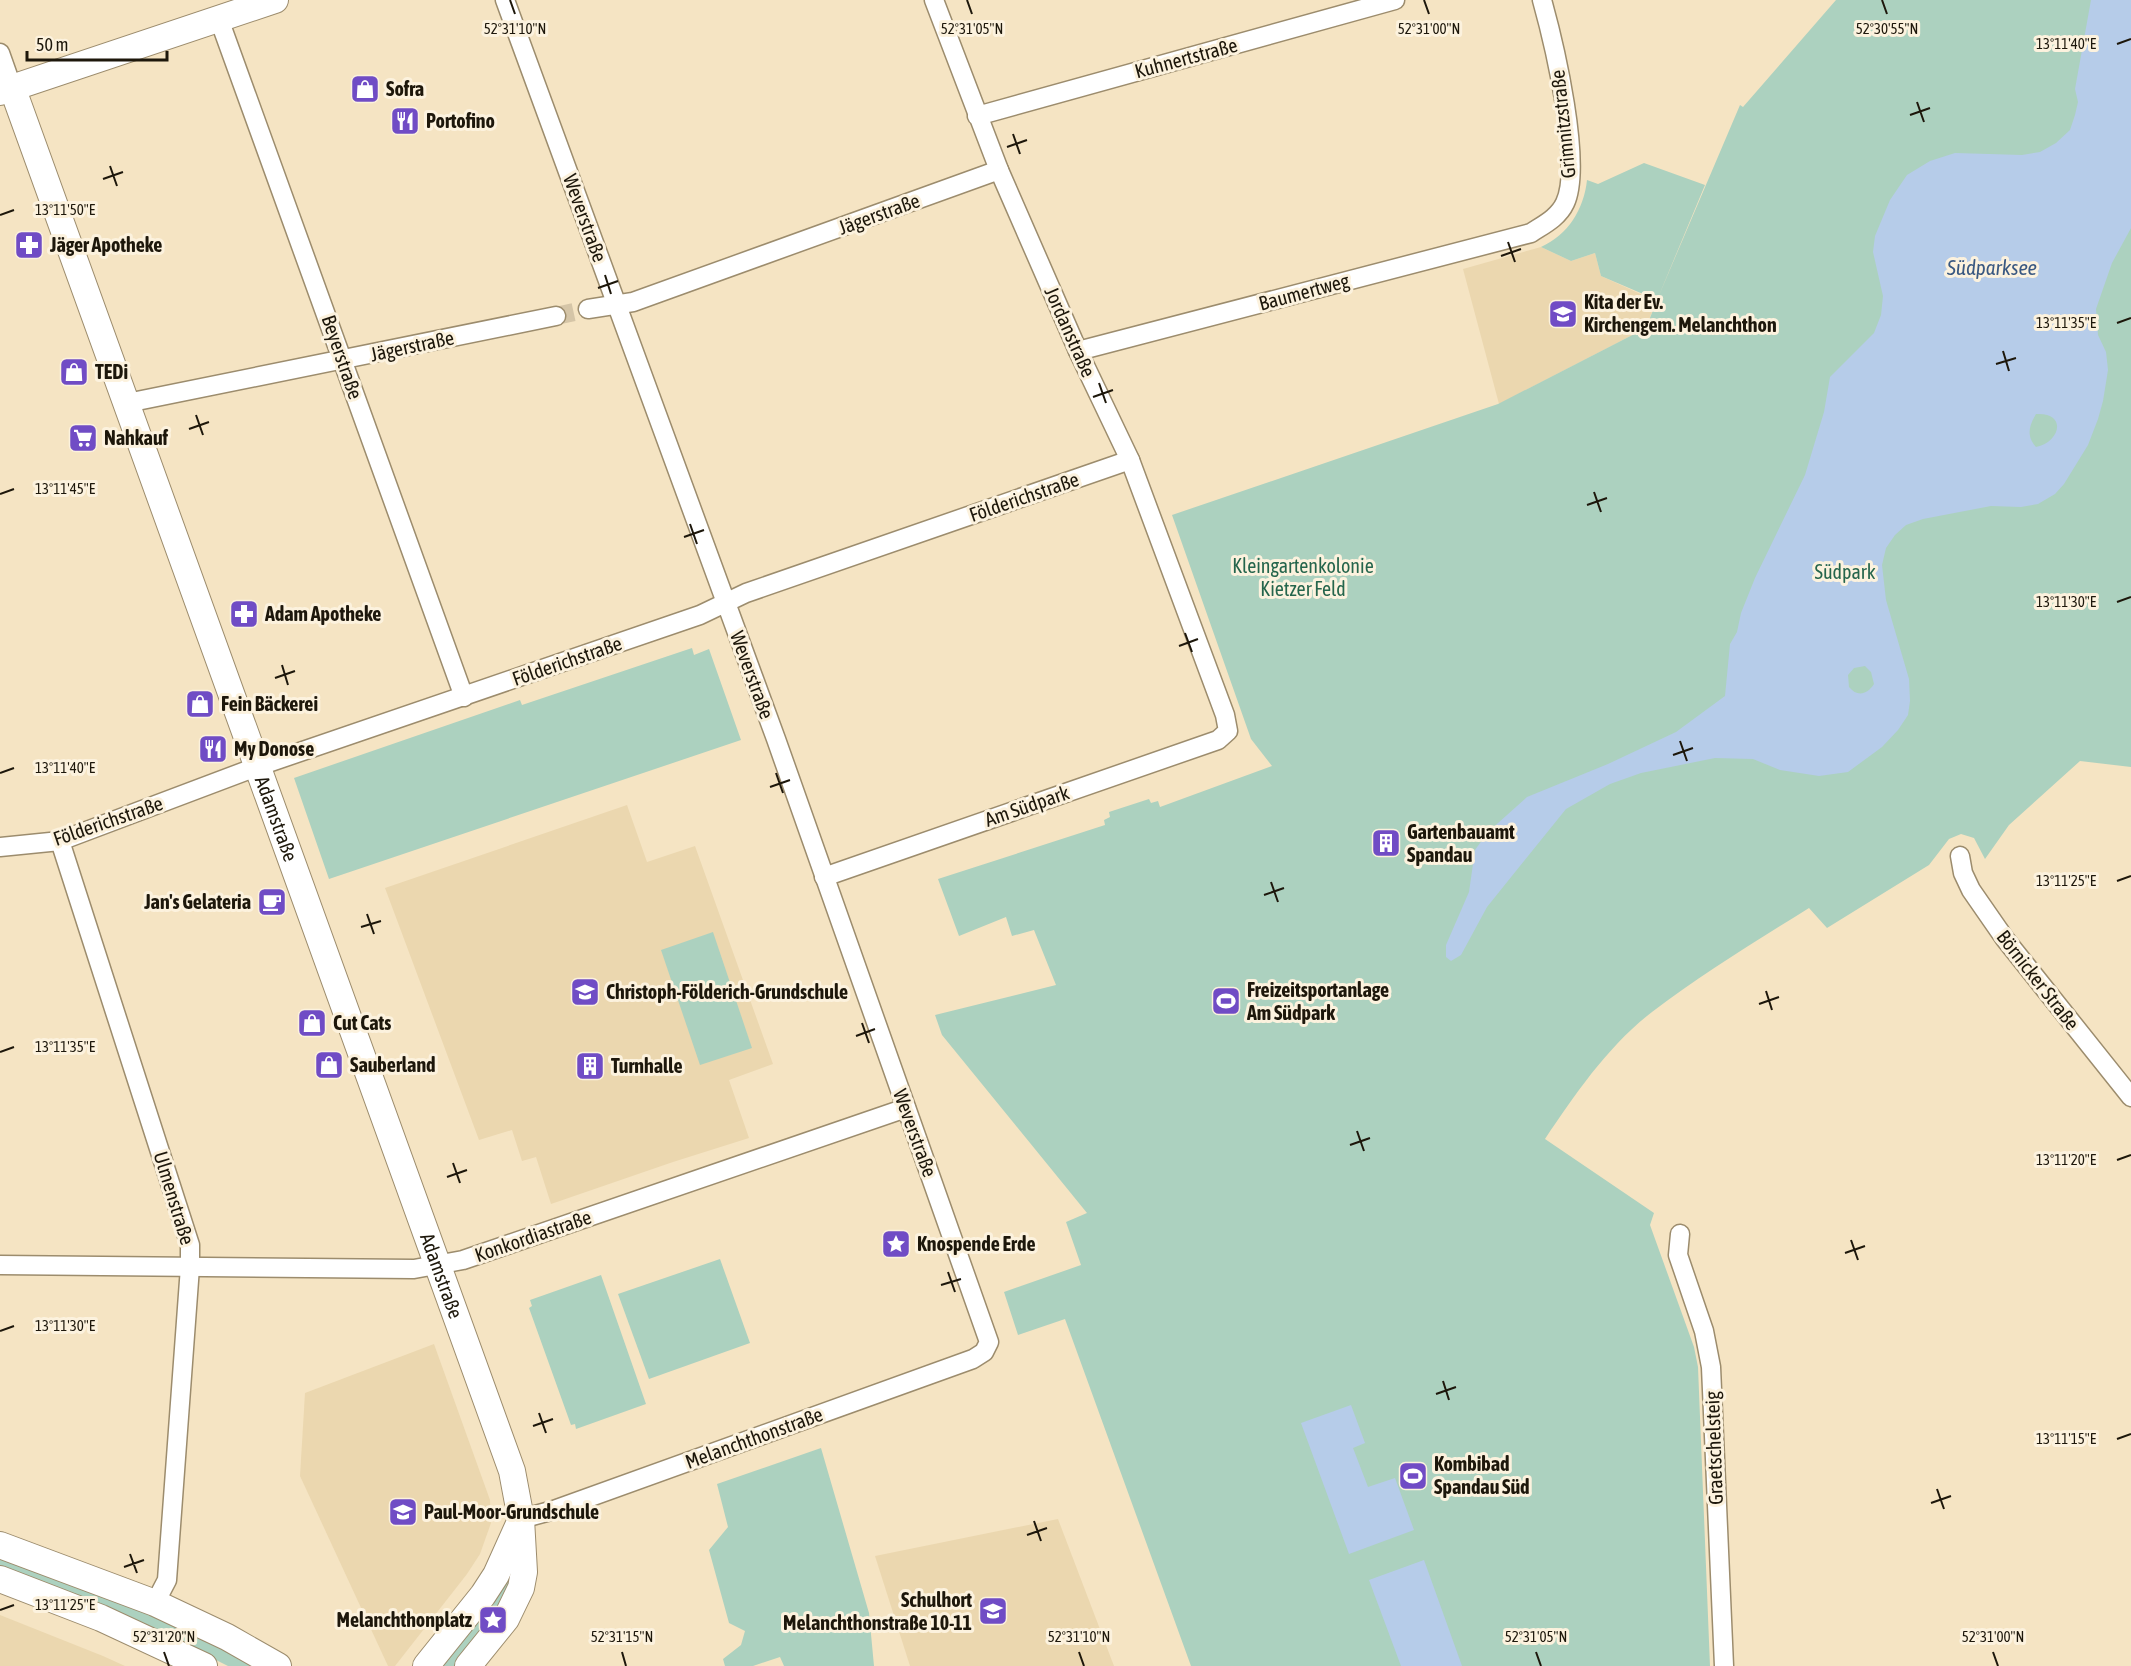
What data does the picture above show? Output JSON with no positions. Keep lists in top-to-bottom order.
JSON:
{
  "streets": {
    "street": [
      "Kuhnertstraße",
      "Grimnitzstraße",
      "Jägerstraße",
      "Weverstraße",
      "Baumertweg",
      "Jordanstraße",
      "Beyerstraße",
      "Földerichstraße",
      "Am Südpark",
      "Adamstraße",
      "Börnicker Straße",
      "Ulmenstraße",
      "Konkordiastraße",
      "Melanchthonstraße",
      "Graetschelsteig"
    ]
  },
  "crossings": [
    ["Kuhnertstraße", "Jordanstraße"],
    ["Grimnitzstraße", "Baumertweg"],
    ["Jägerstraße", "Weverstraße"],
    ["Jägerstraße", "Jordanstraße"],
    ["Jägerstraße", "Beyerstraße"],
    ["Jägerstraße", "Adamstraße"],
    ["Weverstraße", "Földerichstraße"],
    ["Weverstraße", "Am Südpark"],
    ["Weverstraße", "Konkordiastraße"],
    ["Weverstraße", "Melanchthonstraße"],
    ["Baumertweg", "Jordanstraße"],
    ["Jordanstraße", "Földerichstraße"],
    ["Jordanstraße", "Am Südpark"],
    ["Beyerstraße", "Földerichstraße"],
    ["Földerichstraße", "Adamstraße"],
    ["Földerichstraße", "Ulmenstraße"],
    ["Adamstraße", "Konkordiastraße"],
    ["Adamstraße", "Melanchthonstraße"],
    ["Ulmenstraße", "Konkordiastraße"]
  ],
  "water": ["Südparksee"],
  "parks": ["Kleingartenkolonie Kietzer Feld", "Südpark"],
  "places": {
    "shop": [
      "Sofra",
      "TEDi",
      "Fein Bäckerei",
      "Cut Cats",
      "Sauberland"
    ],
    "restaurant": ["Portofino", "My Donose"],
    "pharmacy": ["Jäger Apotheke", "Adam Apotheke"],
    "school or university": [
      "Kita der Ev. Kirchengem. Melanchthon",
      "Christoph-Földerich-Grundschule",
      "Paul-Moor-Grundschule",
      "Schulhort Melanchthonstraße 10-11"
    ],
    "supermarket": ["Nahkauf"],
    "building": ["Gartenbauamt Spandau", "Turnhalle"],
    "cafe": ["Jan's Gelateria"],
    "sports": ["Freizeitsportanlage Am Südpark", "Kombibad Spandau Süd"],
    "place": ["Knospende Erde", "Melanchthonplatz"]
  },
  "scale_bar": "50 m",
  "coordinates": [
    "52°31'10\"N",
    "52°31'05\"N",
    "52°31'00\"N",
    "52°30'55\"N",
    "13°11'40\"E",
    "13°11'50\"E",
    "13°11'35\"E",
    "13°11'45\"E",
    "13°11'30\"E",
    "13°11'25\"E",
    "13°11'20\"E",
    "13°11'15\"E",
    "52°31'20\"N",
    "52°31'15\"N"
  ]
}
